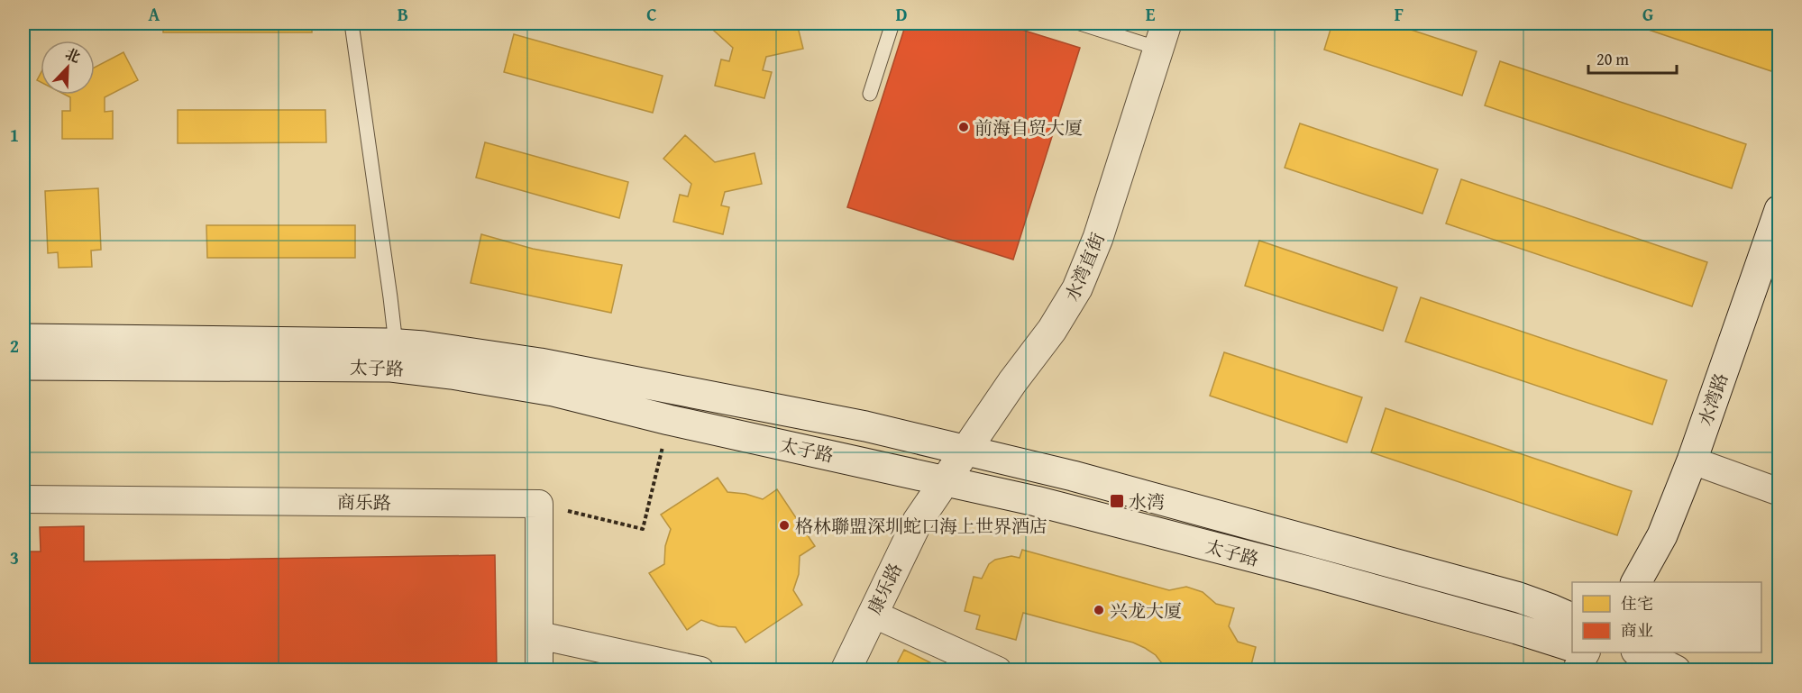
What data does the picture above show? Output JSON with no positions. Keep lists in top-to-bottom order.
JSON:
{
  "streets": {
    "main road": [
      "水湾直街",
      "太子路",
      "水湾路",
      "康乐路"
    ],
    "street": ["商乐路"]
  },
  "crossings": [
    ["水湾直街", "太子路"],
    ["水湾直街", "康乐路"],
    ["太子路", "康乐路"]
  ],
  "places": {
    "other": ["前海自贸大厦", "格林聯盟深圳蛇口海上世界酒店", "兴龙大厦"],
    "transit": ["水湾"]
  },
  "legend": ["住宅", "商业"],
  "scale_bar": "20 m",
  "north": "top right",
  "grid": {
    "columns": [
      "A",
      "B",
      "C",
      "D",
      "E",
      "F",
      "G"
    ],
    "rows": ["1", "2", "3"]
  }
}
